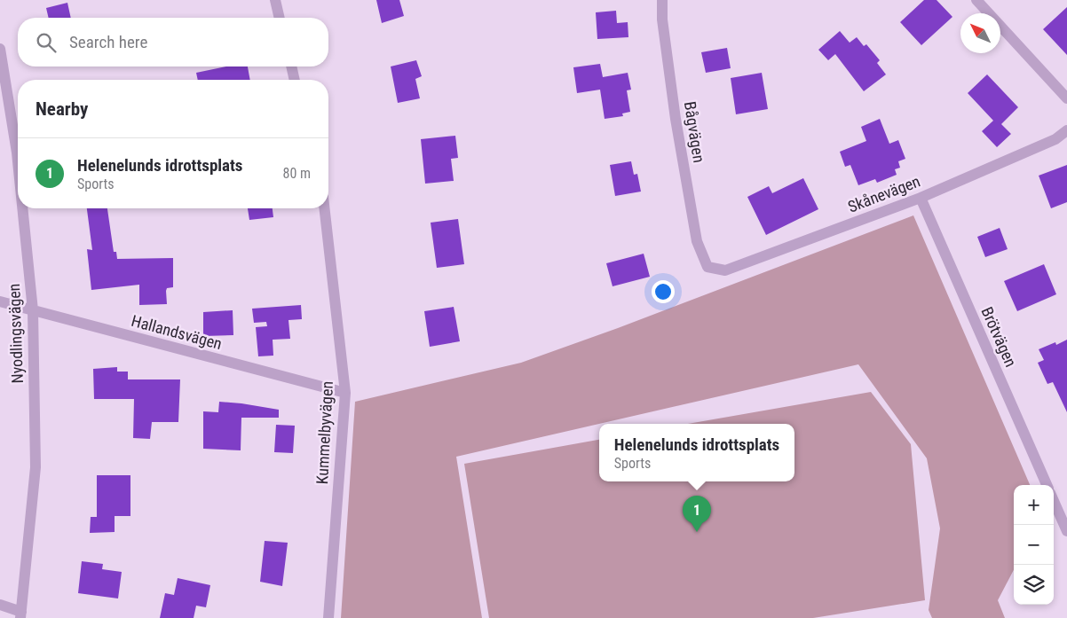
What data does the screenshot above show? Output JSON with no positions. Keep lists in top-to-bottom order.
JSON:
{
  "streets": {
    "street": [
      "Bågvägen",
      "Skånevägen",
      "Hallandsvägen",
      "Nyodlingsvägen",
      "Brötvägen",
      "Kummelbyvägen"
    ]
  },
  "crossings": [
    ["Bågvägen", "Skånevägen"],
    ["Skånevägen", "Brötvägen"],
    ["Hallandsvägen", "Nyodlingsvägen"],
    ["Hallandsvägen", "Kummelbyvägen"]
  ],
  "north": "top left",
  "page": {
    "search": "Search here",
    "heading": "Nearby",
    "list": [
      {
        "mark": "1",
        "name": "Helenelunds idrottsplats",
        "note": "Sports",
        "value": "80 m"
      }
    ],
    "popup": ["Helenelunds idrottsplats", "Sports"],
    "map_buttons": ["+", "−"],
    "pins": "1"
  }
}
